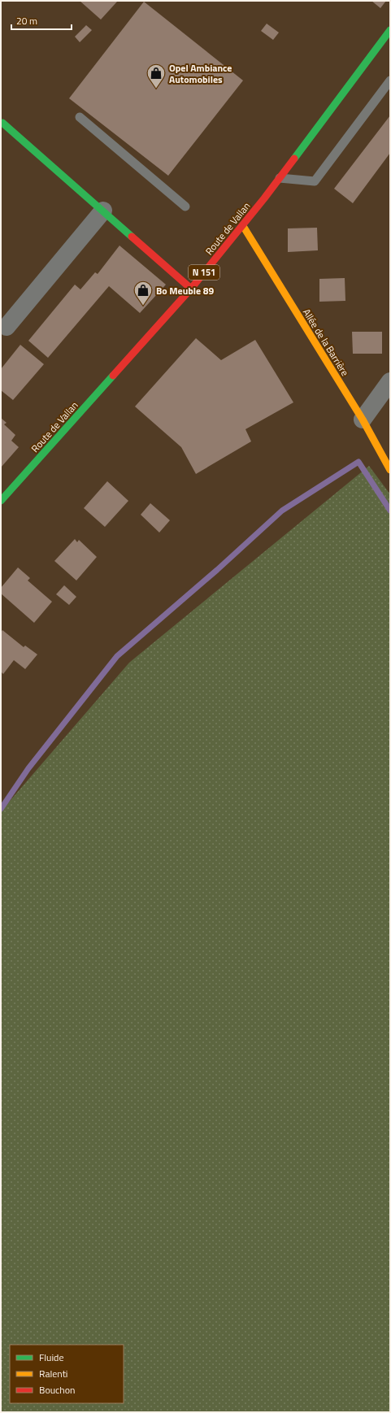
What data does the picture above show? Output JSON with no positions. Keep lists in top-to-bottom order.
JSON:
{
  "streets": {
    "main road": ["Route de Vallan", "N 151", "Allée de la Barrière"]
  },
  "crossings": [
    ["Route de Vallan", "Allée de la Barrière"]
  ],
  "places": {
    "shop": ["Opel Ambiance Automobiles", "Bo Meuble 89"]
  },
  "legend": ["Fluide", "Ralenti", "Bouchon"],
  "scale_bar": "20 m"
}
